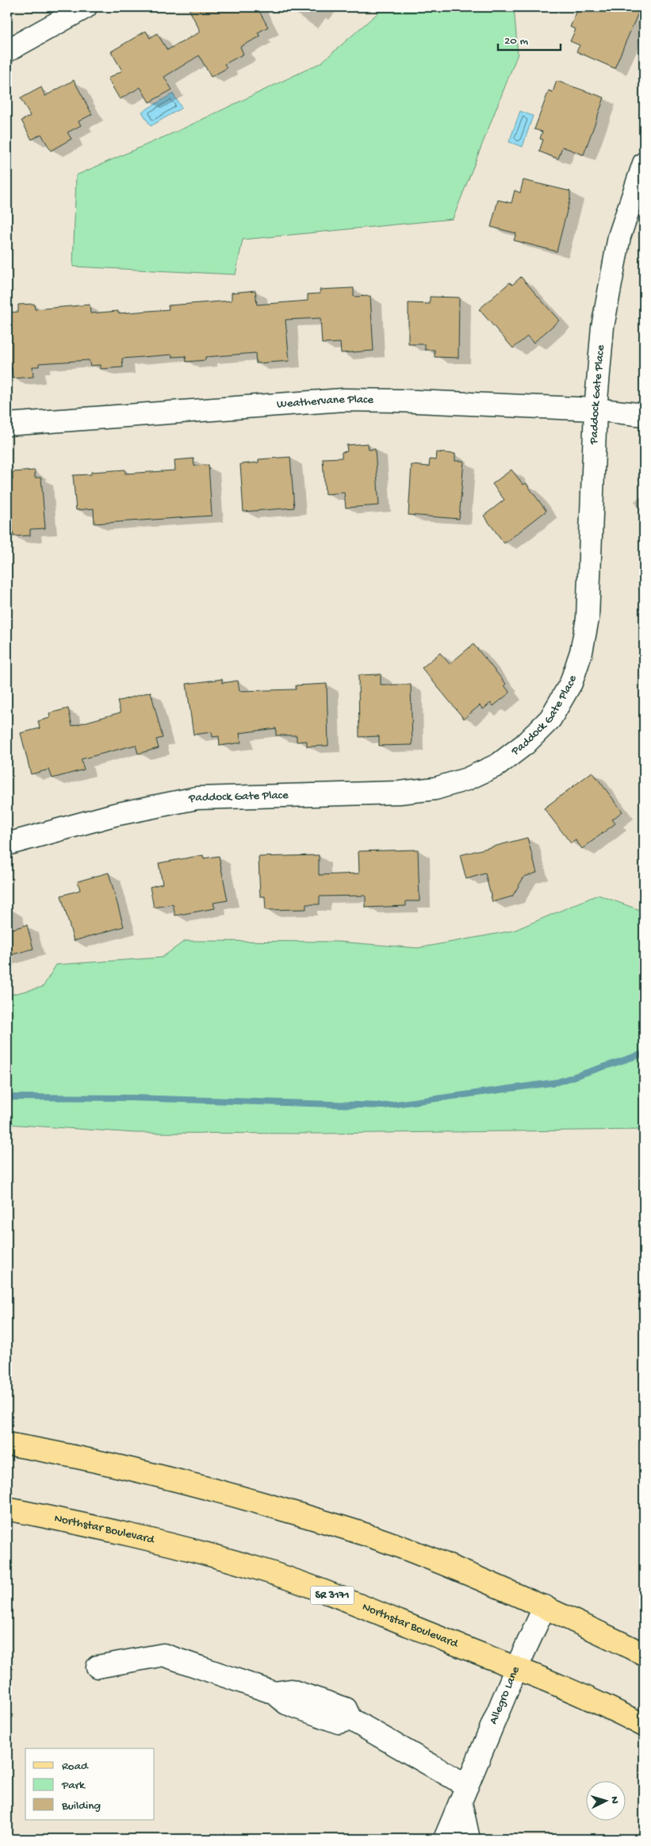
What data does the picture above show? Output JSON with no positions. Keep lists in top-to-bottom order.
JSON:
{
  "streets": {
    "main road": ["Northstar Boulevard", "SR 3171"],
    "street": ["Paddock Gate Place", "Weathervane Place", "Allegro Lane"]
  },
  "crossings": [
    ["Paddock Gate Place", "Weathervane Place"],
    ["Northstar Boulevard", "Allegro Lane"]
  ],
  "legend": ["Road", "Park", "Building"],
  "scale_bar": "20 m",
  "north": "right"
}
